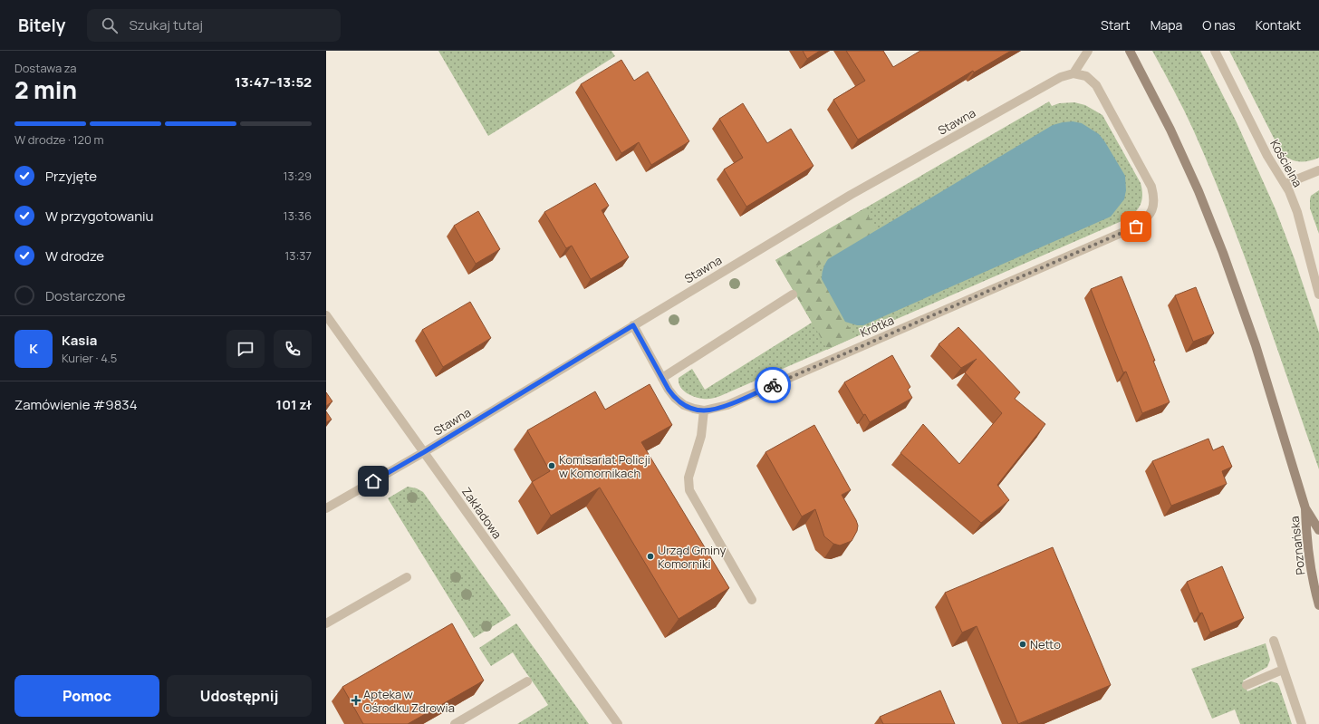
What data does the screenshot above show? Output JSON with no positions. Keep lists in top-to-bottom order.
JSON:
{
  "streets": {
    "main road": ["Poznańska"],
    "street": [
      "Stawna",
      "Kościelna",
      "Krótka",
      "Zakładowa"
    ]
  },
  "crossings": [
    ["Stawna", "Krótka"],
    ["Stawna", "Zakładowa"]
  ],
  "places": {
    "other": ["Komisariat Policji w Komornikach", "Urząd Gminy Komorniki", "Netto"],
    "health": ["Apteka w Ośrodku Zdrowia"]
  },
  "page": {
    "header": "Bitely",
    "search": "Szukaj tutaj",
    "nav": [
      "Start",
      "Mapa",
      "O nas",
      "Kontakt"
    ],
    "heading": ["2 min", "Dostawa za", "13:47–13:52"],
    "panel": [
      "Kasia",
      "Kurier · 4.5",
      "Zamówienie #9834",
      "101 zł"
    ],
    "bar": "W drodze · 120 m",
    "list": [
      ["Przyjęte", "13:29"],
      ["W przygotowaniu", "13:36"],
      ["W drodze", "13:37"],
      "Dostarczone"
    ],
    "round": "K",
    "buttons": ["Pomoc", "Udostępnij"]
  }
}
